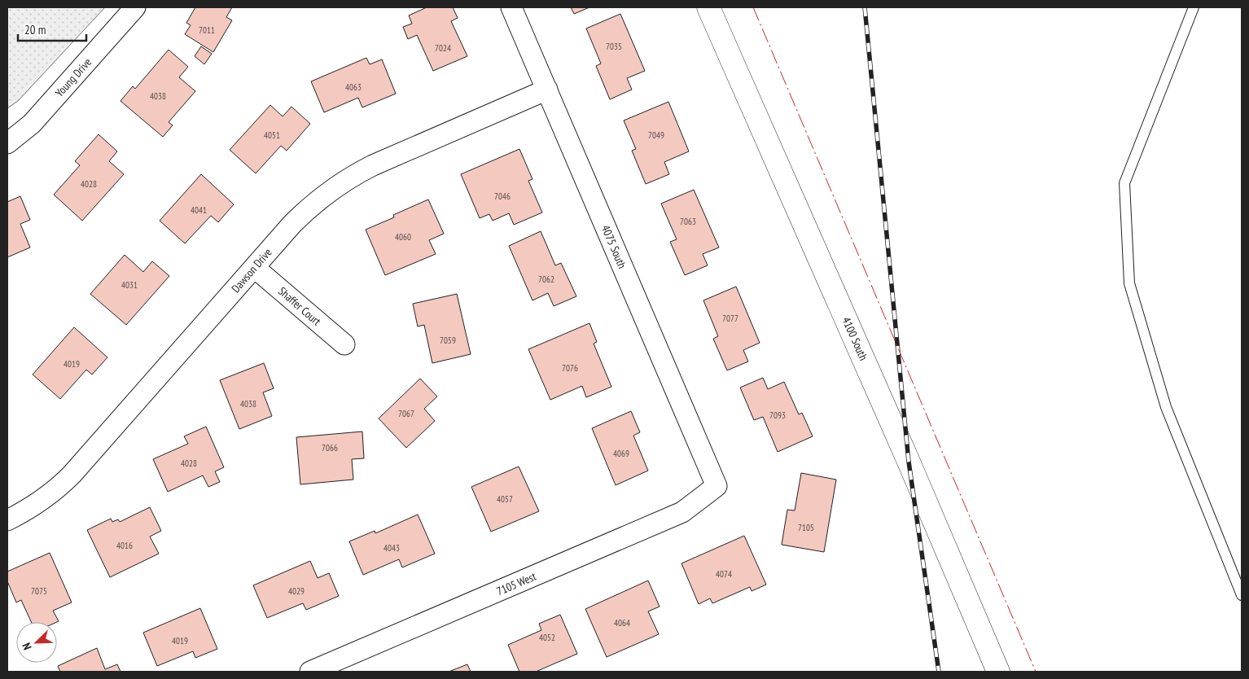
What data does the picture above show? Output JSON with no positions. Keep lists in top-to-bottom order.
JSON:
{
  "streets": {
    "main road": ["4100 South"],
    "street": [
      "Young Drive",
      "4075 South",
      "Dawson Drive",
      "Shaffer Court",
      "7105 West"
    ]
  },
  "crossings": [
    ["4075 South", "Dawson Drive"],
    ["4075 South", "7105 West"],
    ["Dawson Drive", "Shaffer Court"]
  ],
  "house_numbers": [
    "7011",
    "7035",
    "7024",
    "4063",
    "4038",
    "4051",
    "7049",
    "4028",
    "7046",
    "4041",
    "7063",
    "4060",
    "7062",
    "4031",
    "7077",
    "7059",
    "4019",
    "7076",
    "4038",
    "7067",
    "7093",
    "7066",
    "4069",
    "4028",
    "4057",
    "7105",
    "4016",
    "4043",
    "4074",
    "7075",
    "4029",
    "4064",
    "4052",
    "4019"
  ],
  "scale_bar": "20 m",
  "north": "bottom left"
}
